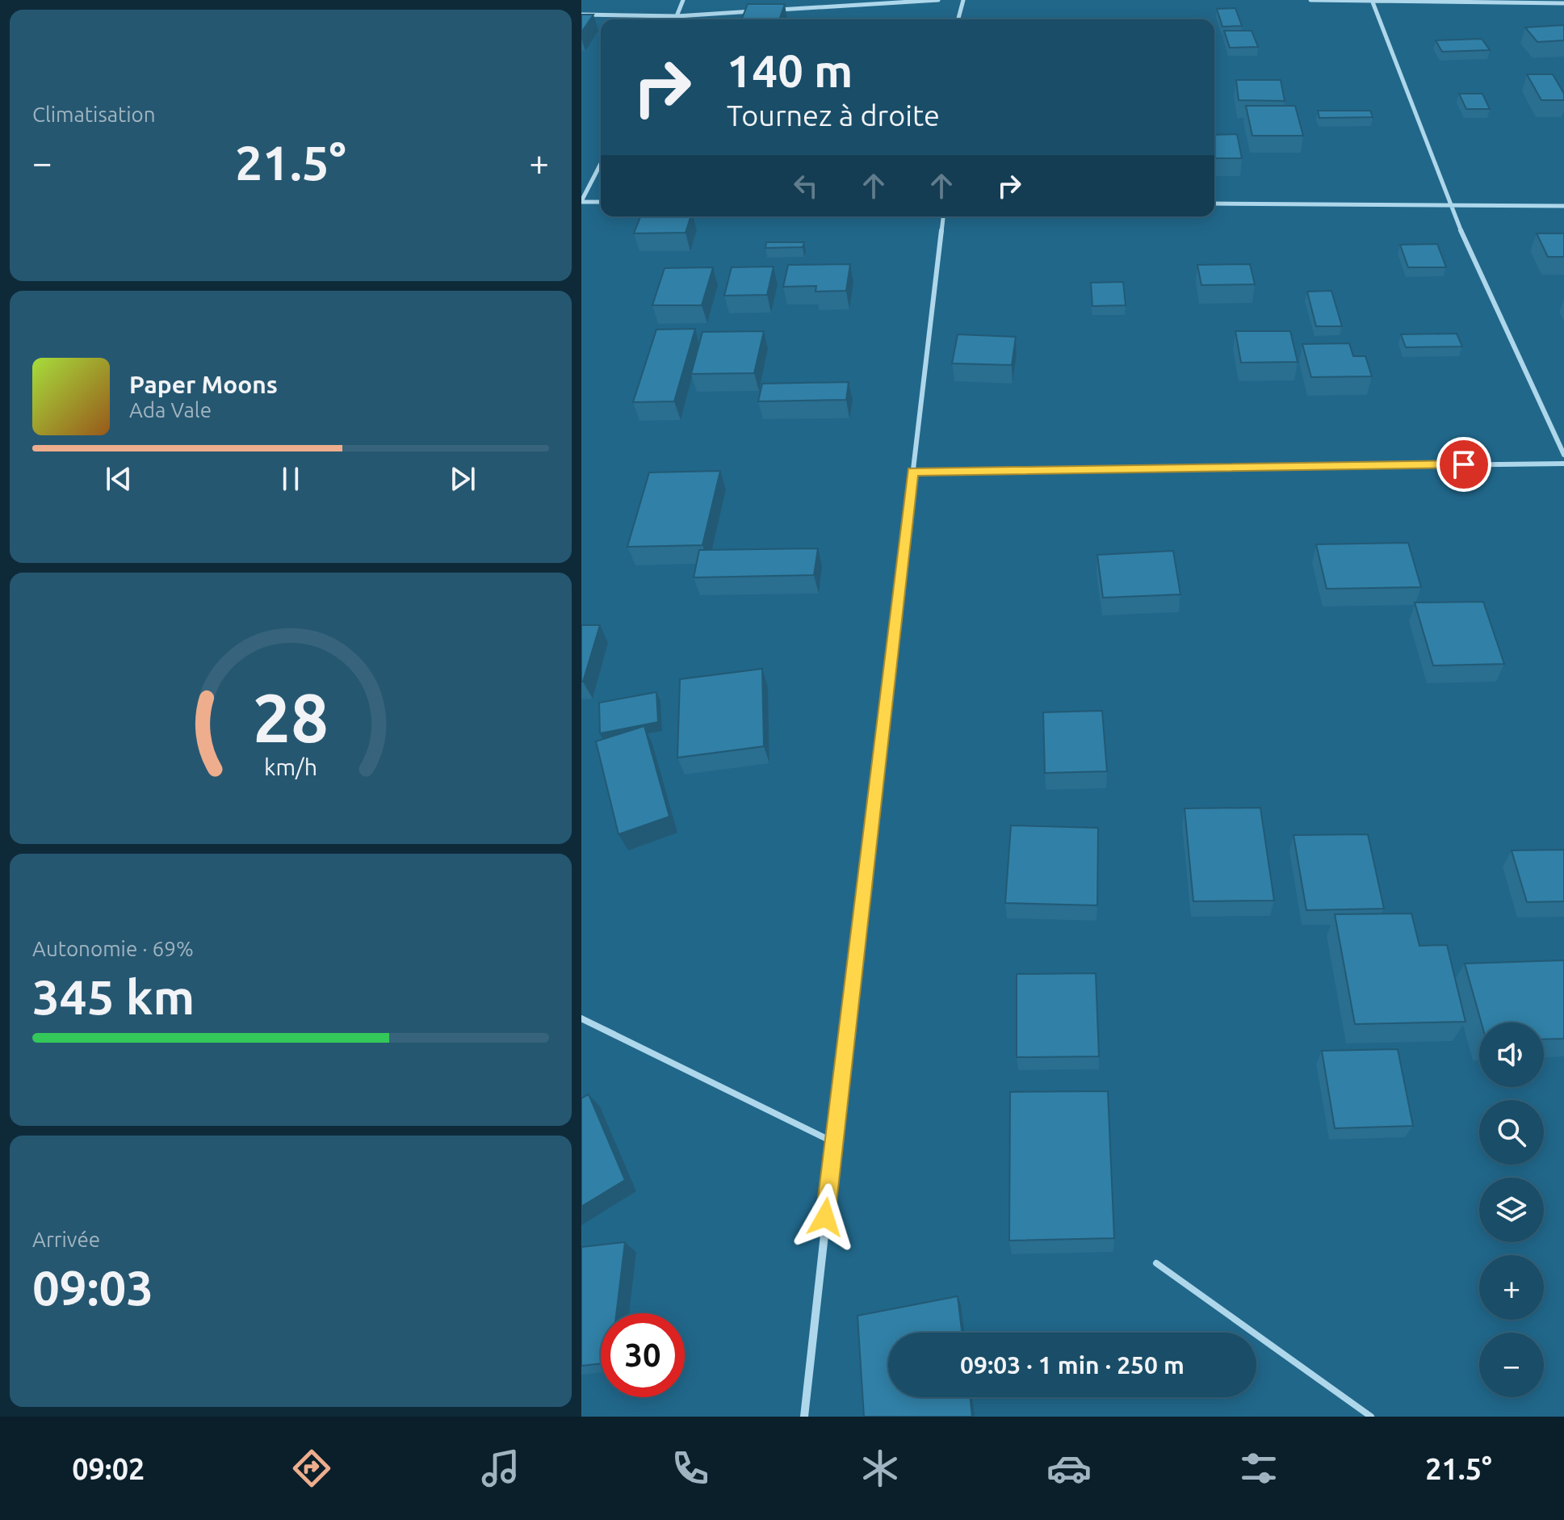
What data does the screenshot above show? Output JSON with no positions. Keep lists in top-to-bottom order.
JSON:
{
  "page": {
    "tile": [
      "Climatisation",
      ["Autonomie · 69%", "345 km"],
      ["Arrivée", "09:03"]
    ],
    "turn": ["140 m", "Tournez à droite"],
    "heat": ["−", "21.5°", "+"],
    "song": ["Paper Moons", "Ada Vale"],
    "map_buttons": ["+", "−"],
    "limit": "30",
    "trip": "09:03 · 1 min · 250 m",
    "tabs": ["09:02", "21.5°"],
    "gauge": ["28", "km/h"]
  }
}
